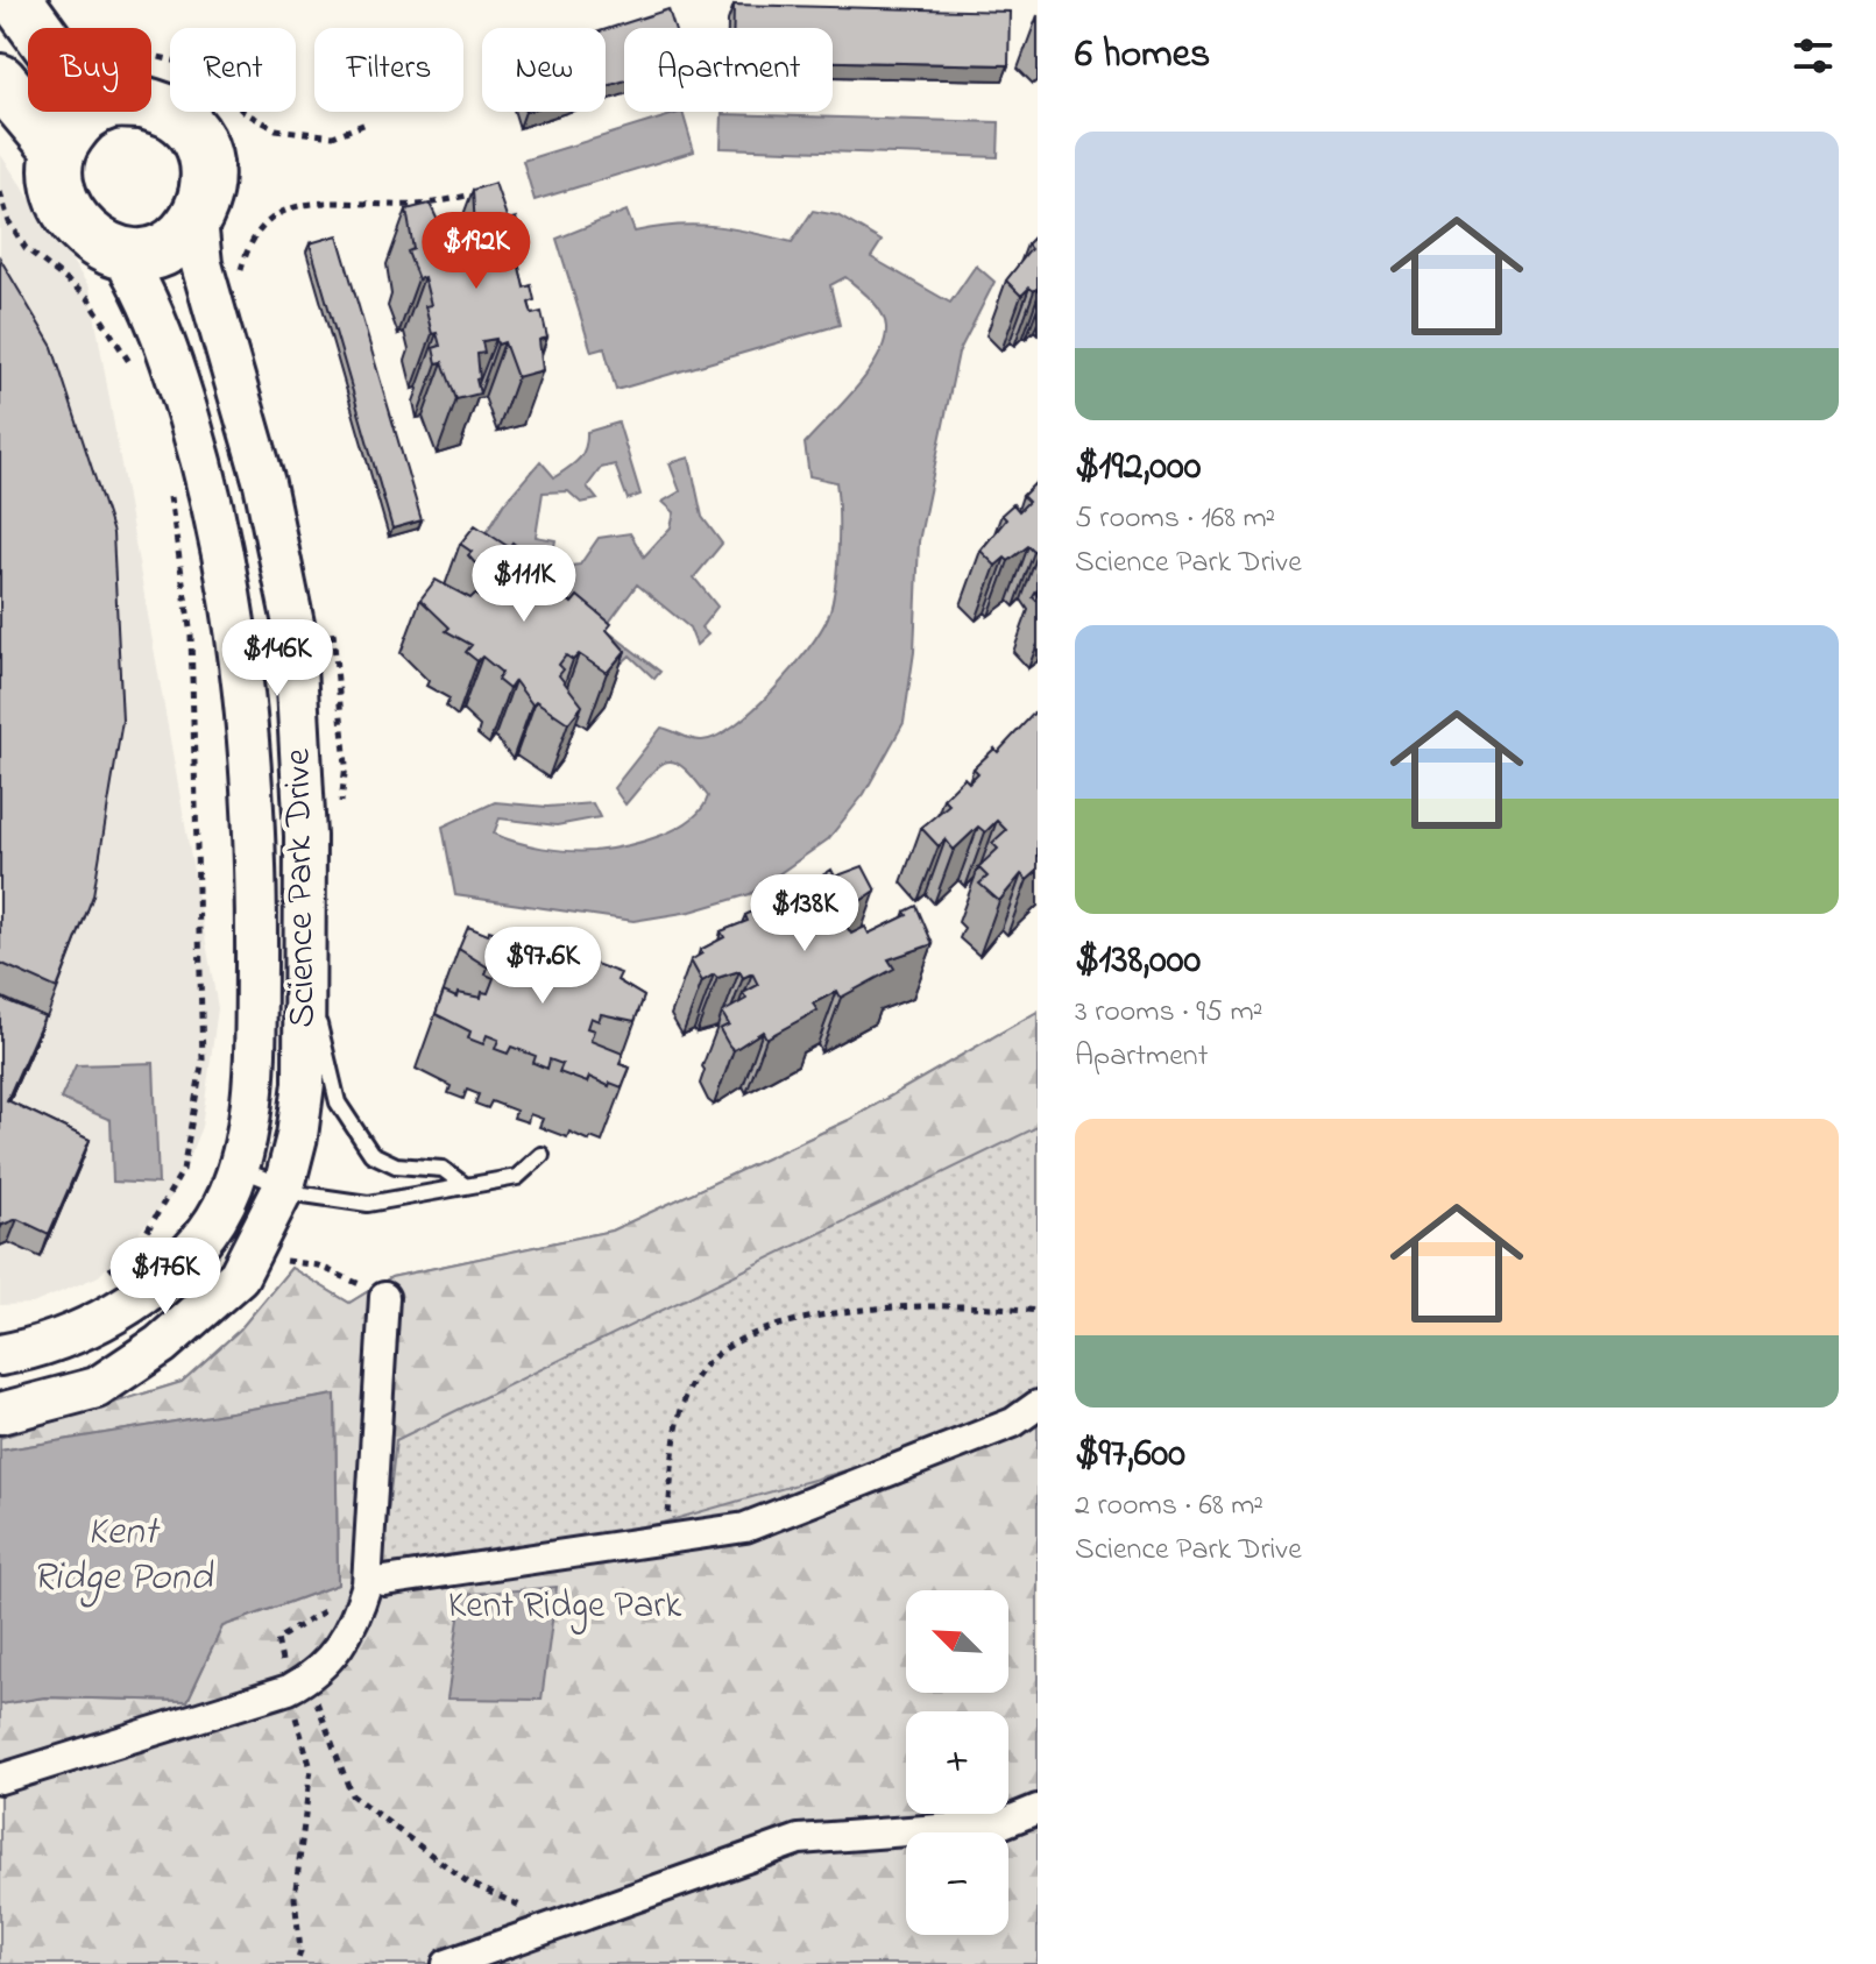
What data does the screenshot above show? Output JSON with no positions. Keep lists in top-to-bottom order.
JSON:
{
  "streets": {
    "main road": ["Science Park Drive"]
  },
  "water": ["Kent Ridge Pond"],
  "parks": ["Kent Ridge Park"],
  "north": "top left",
  "page": {
    "heading": "6 homes",
    "chip": [
      "Buy",
      "Rent",
      "Filters",
      "New",
      "Apartment"
    ],
    "list": [
      {
        "name": "$192,000",
        "note": "5 rooms · 168 m² · Science Park Drive"
      },
      {
        "name": "$138,000",
        "note": "3 rooms · 95 m² · Apartment"
      },
      {
        "name": "$97,600",
        "note": "2 rooms · 68 m² · Science Park Drive"
      }
    ],
    "price": [
      "$192K",
      "$111K",
      "$146K",
      "$138K",
      "$97.6K",
      "$176K"
    ],
    "map_buttons": ["+", "−"]
  }
}
